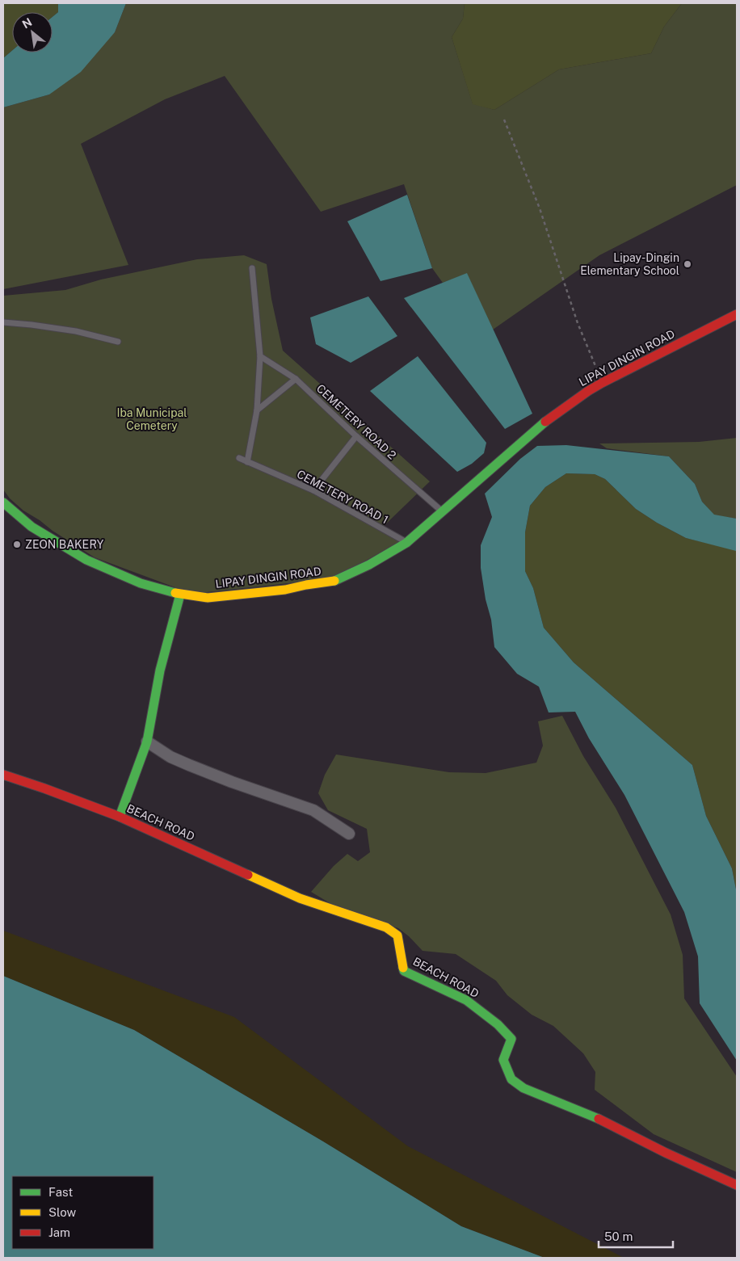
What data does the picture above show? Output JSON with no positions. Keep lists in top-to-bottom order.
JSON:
{
  "streets": {
    "street": ["LIPAY DINGIN ROAD", "BEACH ROAD"],
    "lane": ["CEMETERY ROAD 2", "CEMETERY ROAD 1"]
  },
  "crossings": [
    ["LIPAY DINGIN ROAD", "CEMETERY ROAD 2"],
    ["LIPAY DINGIN ROAD", "CEMETERY ROAD 1"]
  ],
  "parks": ["Iba Municipal Cemetery"],
  "places": ["Lipay-Dingin Elementary School", "ZEON BAKERY"],
  "legend": ["Fast", "Slow", "Jam"],
  "scale_bar": "50 m",
  "north": "top left"
}
